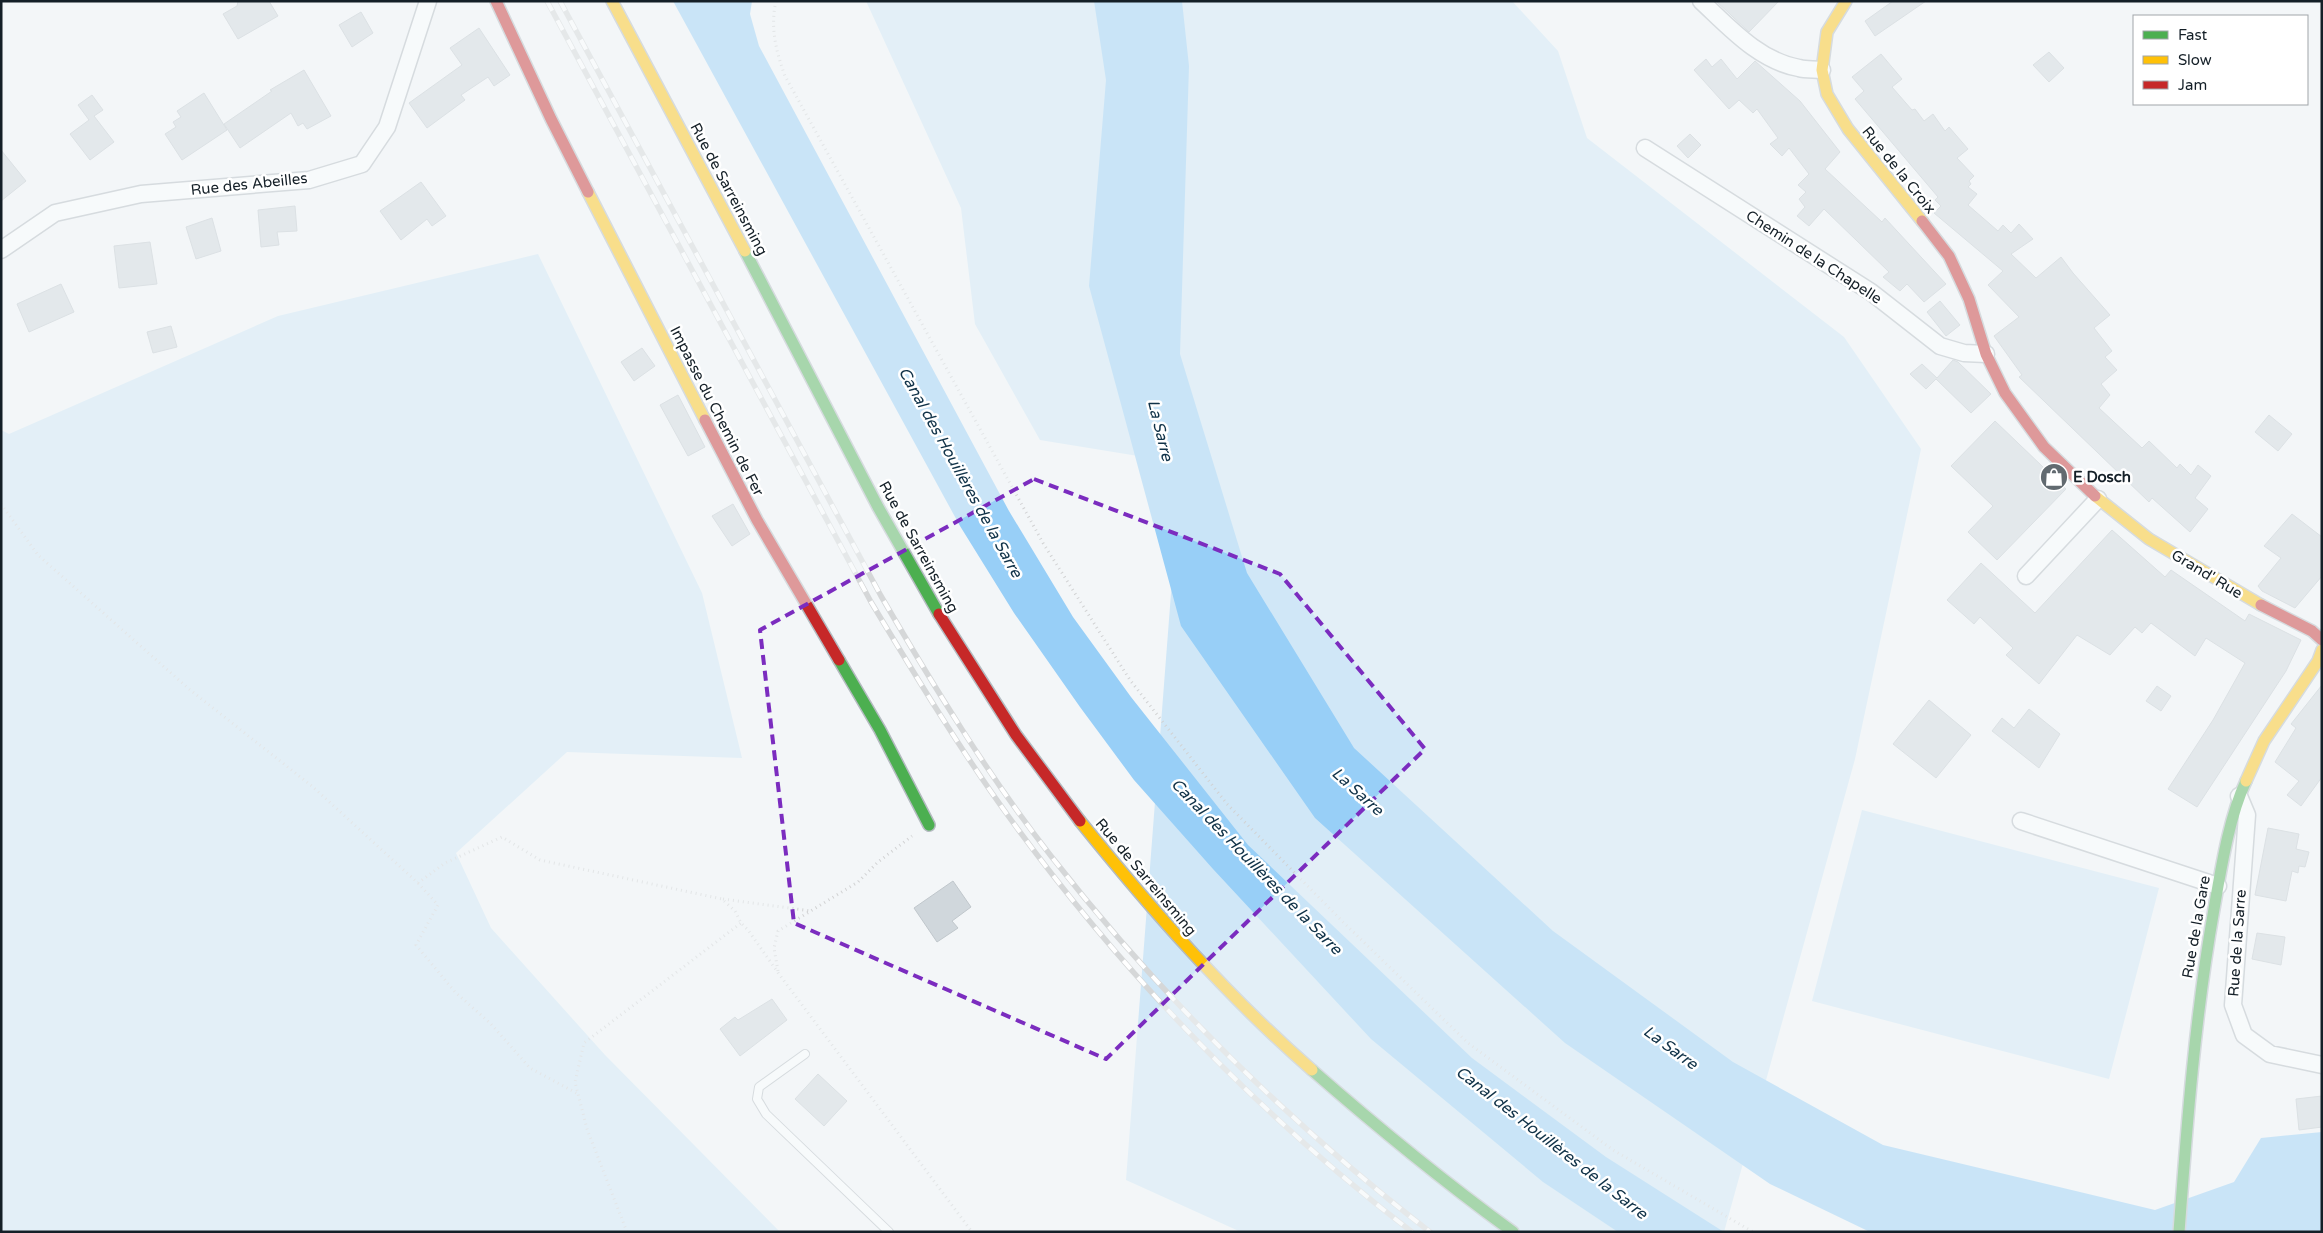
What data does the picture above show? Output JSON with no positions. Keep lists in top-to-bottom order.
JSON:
{
  "streets": {
    "street": [
      "Rue de la Croix",
      "Rue des Abeilles",
      "Rue de Sarreinsming",
      "Chemin de la Chapelle",
      "Impasse du Chemin de Fer",
      "Grand' Rue",
      "Rue de la Gare",
      "Rue de la Sarre"
    ]
  },
  "crossings": [
    ["Rue de la Croix", "Chemin de la Chapelle"],
    ["Rue de la Croix", "Grand' Rue"],
    ["Chemin de la Chapelle", "Grand' Rue"],
    ["Rue de la Gare", "Rue de la Sarre"]
  ],
  "water": ["La Sarre", "Canal des Houillères de la Sarre"],
  "places": {
    "shop": ["E Dosch"]
  },
  "legend": ["Fast", "Slow", "Jam"]
}
